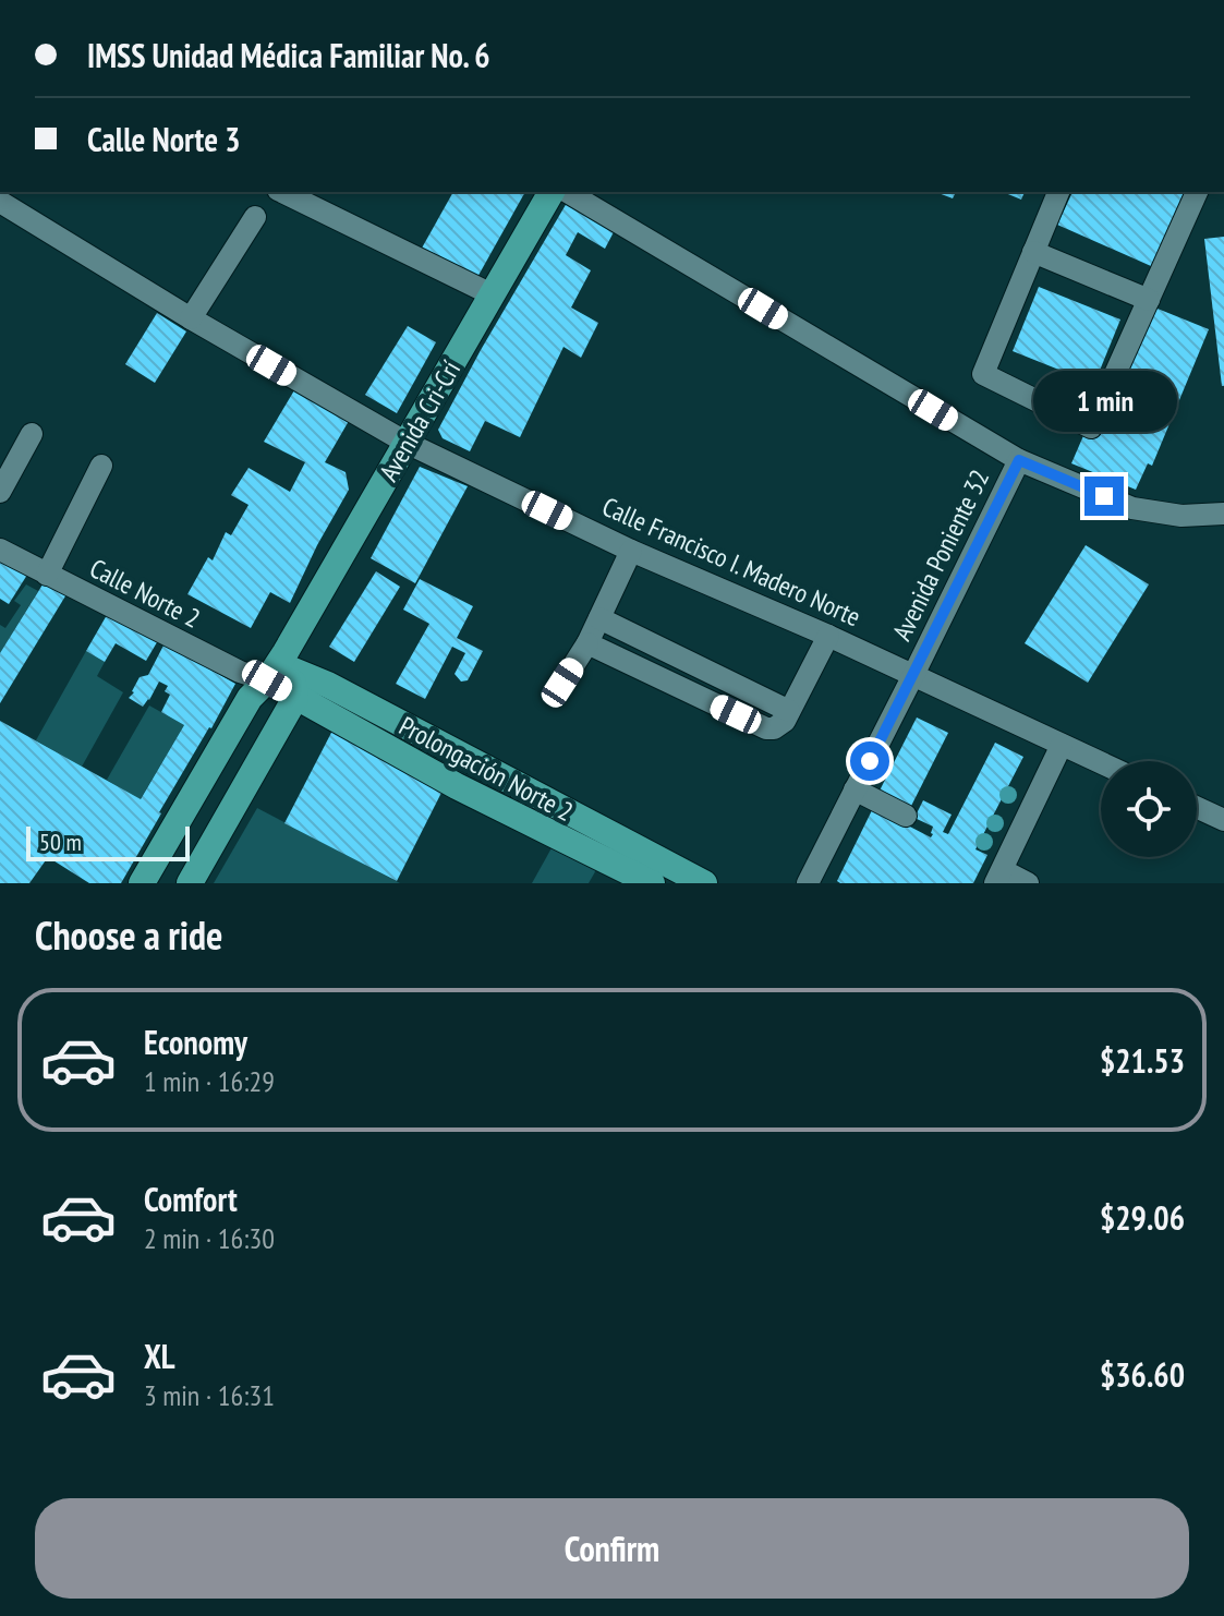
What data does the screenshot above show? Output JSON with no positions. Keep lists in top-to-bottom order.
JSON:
{
  "streets": {
    "main road": ["Avenida Cri-Crí", "Prolongación Norte 2"],
    "street": ["Avenida Poniente 32", "Calle Francisco I. Madero Norte", "Calle Norte 2"]
  },
  "crossings": [
    ["Avenida Cri-Crí", "Calle Francisco I. Madero Norte"],
    ["Avenida Cri-Crí", "Prolongación Norte 2"],
    ["Avenida Poniente 32", "Calle Francisco I. Madero Norte"],
    ["Calle Norte 2", "Prolongación Norte 2"]
  ],
  "scale_bar": "50 m",
  "page": {
    "banner": ["IMSS Unidad Médica Familiar No. 6", "Calle Norte 3"],
    "bubble": "1 min",
    "scale": "50 m",
    "heading": "Choose a ride",
    "list": [
      {
        "name": "Economy",
        "note": "1 min · 16:29",
        "value": "$21.53"
      },
      {
        "name": "Comfort",
        "note": "2 min · 16:30",
        "value": "$29.06"
      },
      {
        "name": "XL",
        "note": "3 min · 16:31",
        "value": "$36.60"
      }
    ],
    "buttons": "Confirm"
  }
}
